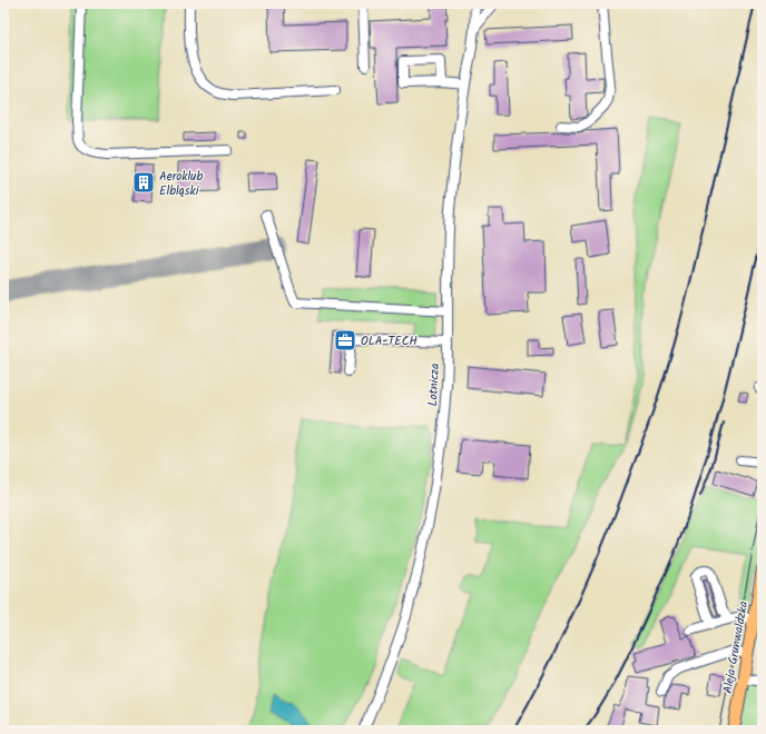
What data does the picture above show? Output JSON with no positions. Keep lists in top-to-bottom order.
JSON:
{
  "streets": {
    "main road": ["Aleja Grunwaldzka"],
    "street": ["Lotnicza"]
  },
  "places": {
    "building": ["Aeroklub Elbląski"],
    "office": ["OLA-TECH"]
  }
}
